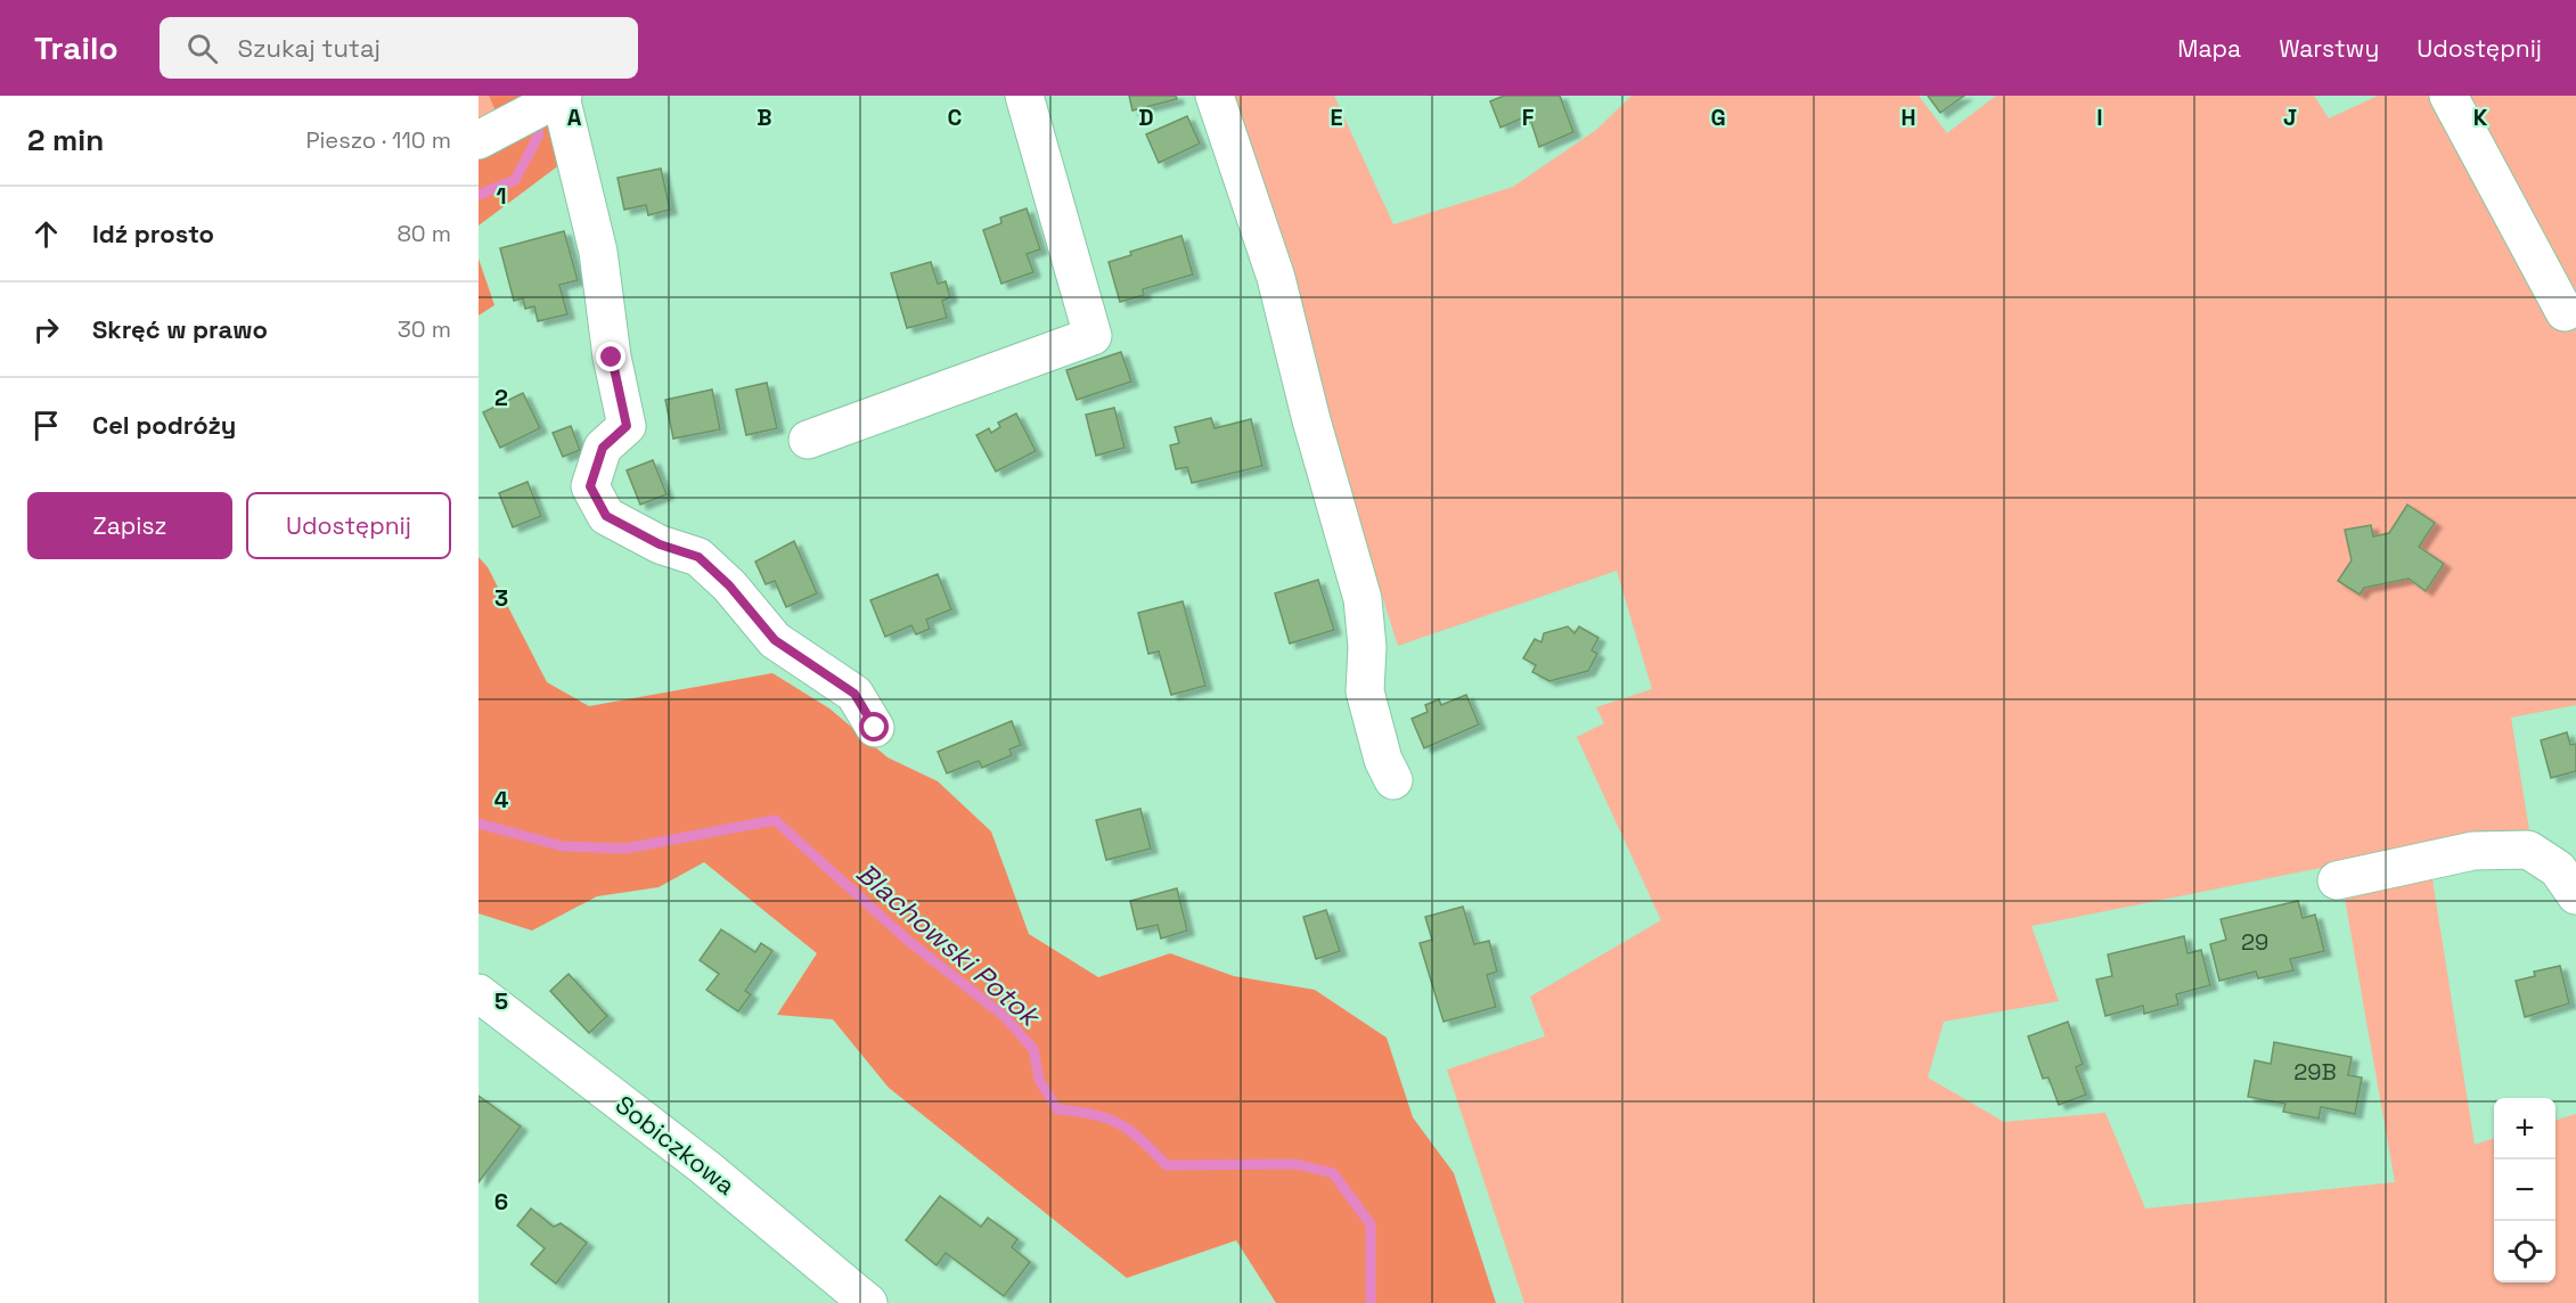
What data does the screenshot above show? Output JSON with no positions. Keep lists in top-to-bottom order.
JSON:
{
  "streets": {
    "street": ["Sobiczkowa"]
  },
  "water": ["Blachowski Potok"],
  "house_numbers": ["29", "29B"],
  "page": {
    "header": "Trailo",
    "search": "Szukaj tutaj",
    "nav": ["Mapa", "Warstwy", "Udostępnij"],
    "heading": ["2 min", "Pieszo · 110 m"],
    "list": [
      ["Idź prosto", "80 m"],
      ["Skręć w prawo", "30 m"],
      "Cel podróży"
    ],
    "buttons": ["Zapisz", "Udostępnij"],
    "map_buttons": ["+", "−"]
  },
  "grid": {
    "columns": [
      "A",
      "B",
      "C",
      "D",
      "E",
      "F",
      "G",
      "H",
      "I",
      "J",
      "K"
    ],
    "rows": [
      "1",
      "2",
      "3",
      "4",
      "5",
      "6"
    ]
  }
}
